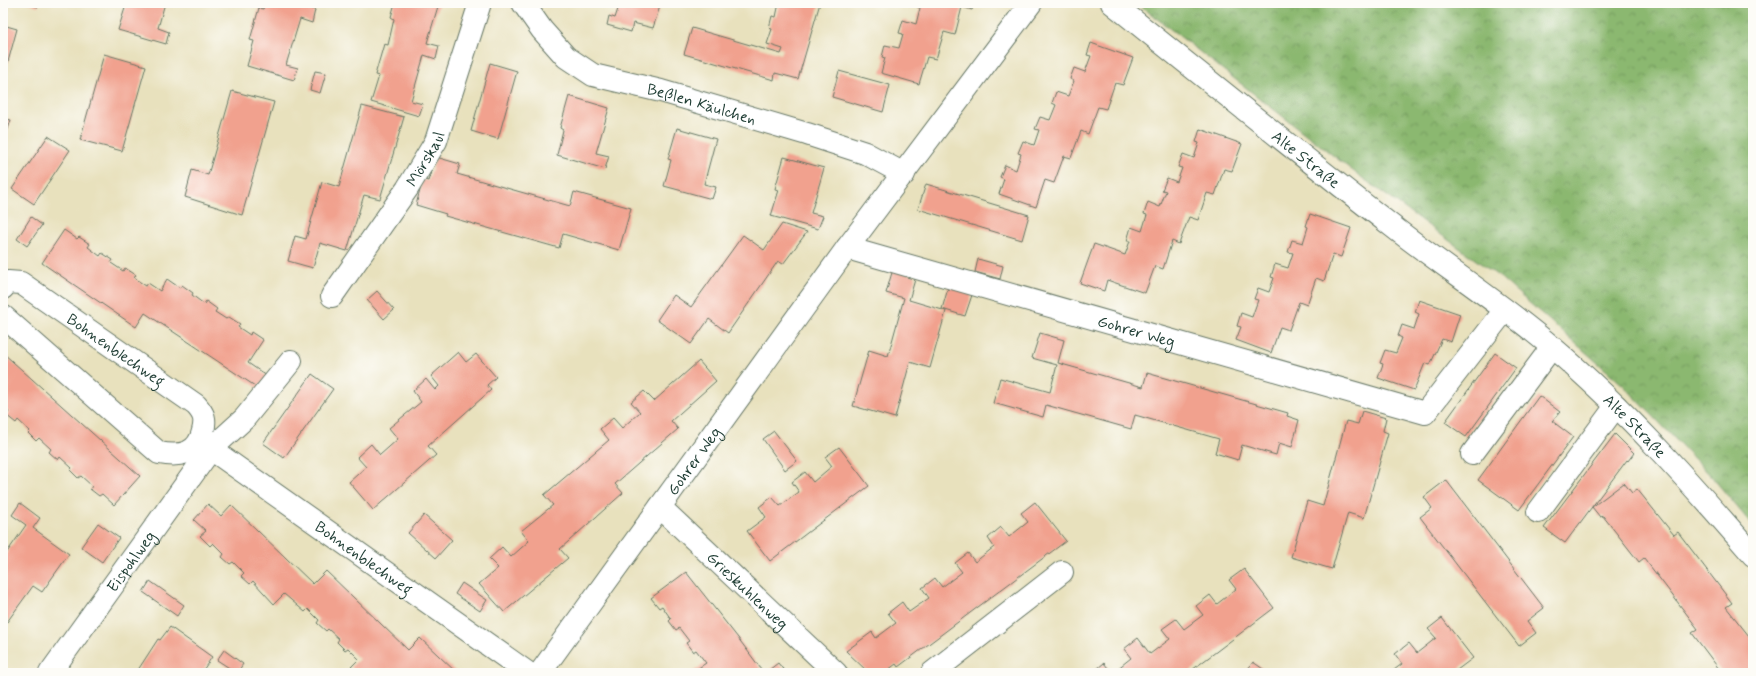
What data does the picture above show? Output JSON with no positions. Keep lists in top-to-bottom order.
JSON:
{
  "streets": {
    "street": [
      "Beßlen Käulchen",
      "Mörskaul",
      "Alte Straße",
      "Gohrer Weg",
      "Bohnenblechweg",
      "Eispohlweg",
      "Grieskuhlenweg"
    ]
  },
  "crossings": [
    ["Beßlen Käulchen", "Gohrer Weg"],
    ["Alte Straße", "Gohrer Weg"],
    ["Gohrer Weg", "Grieskuhlenweg"],
    ["Bohnenblechweg", "Eispohlweg"]
  ]
}
